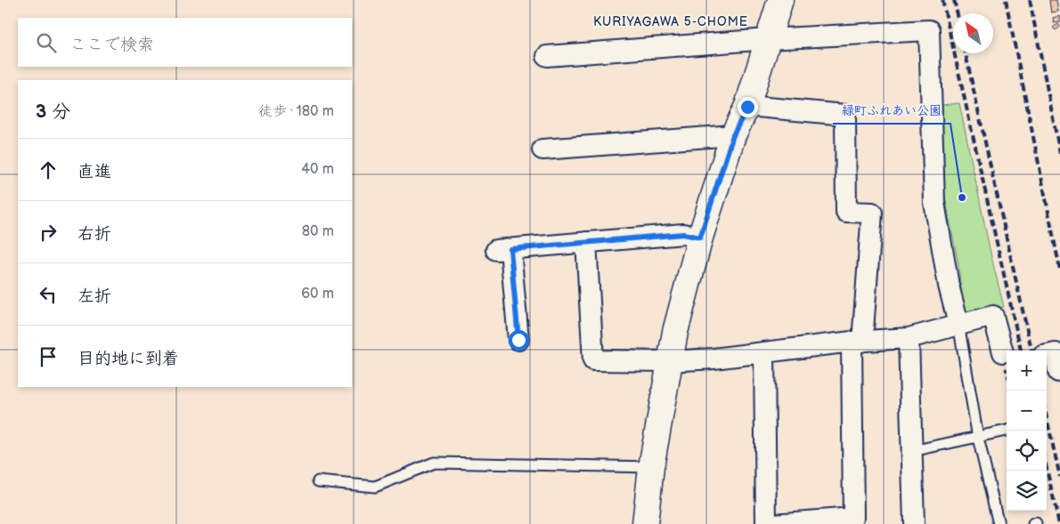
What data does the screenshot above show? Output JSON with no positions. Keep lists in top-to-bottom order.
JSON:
{
  "districts": ["KURIYAGAWA 5-CHOME"],
  "places": ["緑町ふれあい公園"],
  "north": "top left",
  "page": {
    "search": "ここで検索",
    "heading": ["3 分", "徒歩 · 180 m"],
    "list": [
      ["直進", "40 m"],
      ["右折", "80 m"],
      ["左折", "60 m"],
      "目的地に到着"
    ],
    "map_buttons": ["+", "−"]
  }
}
